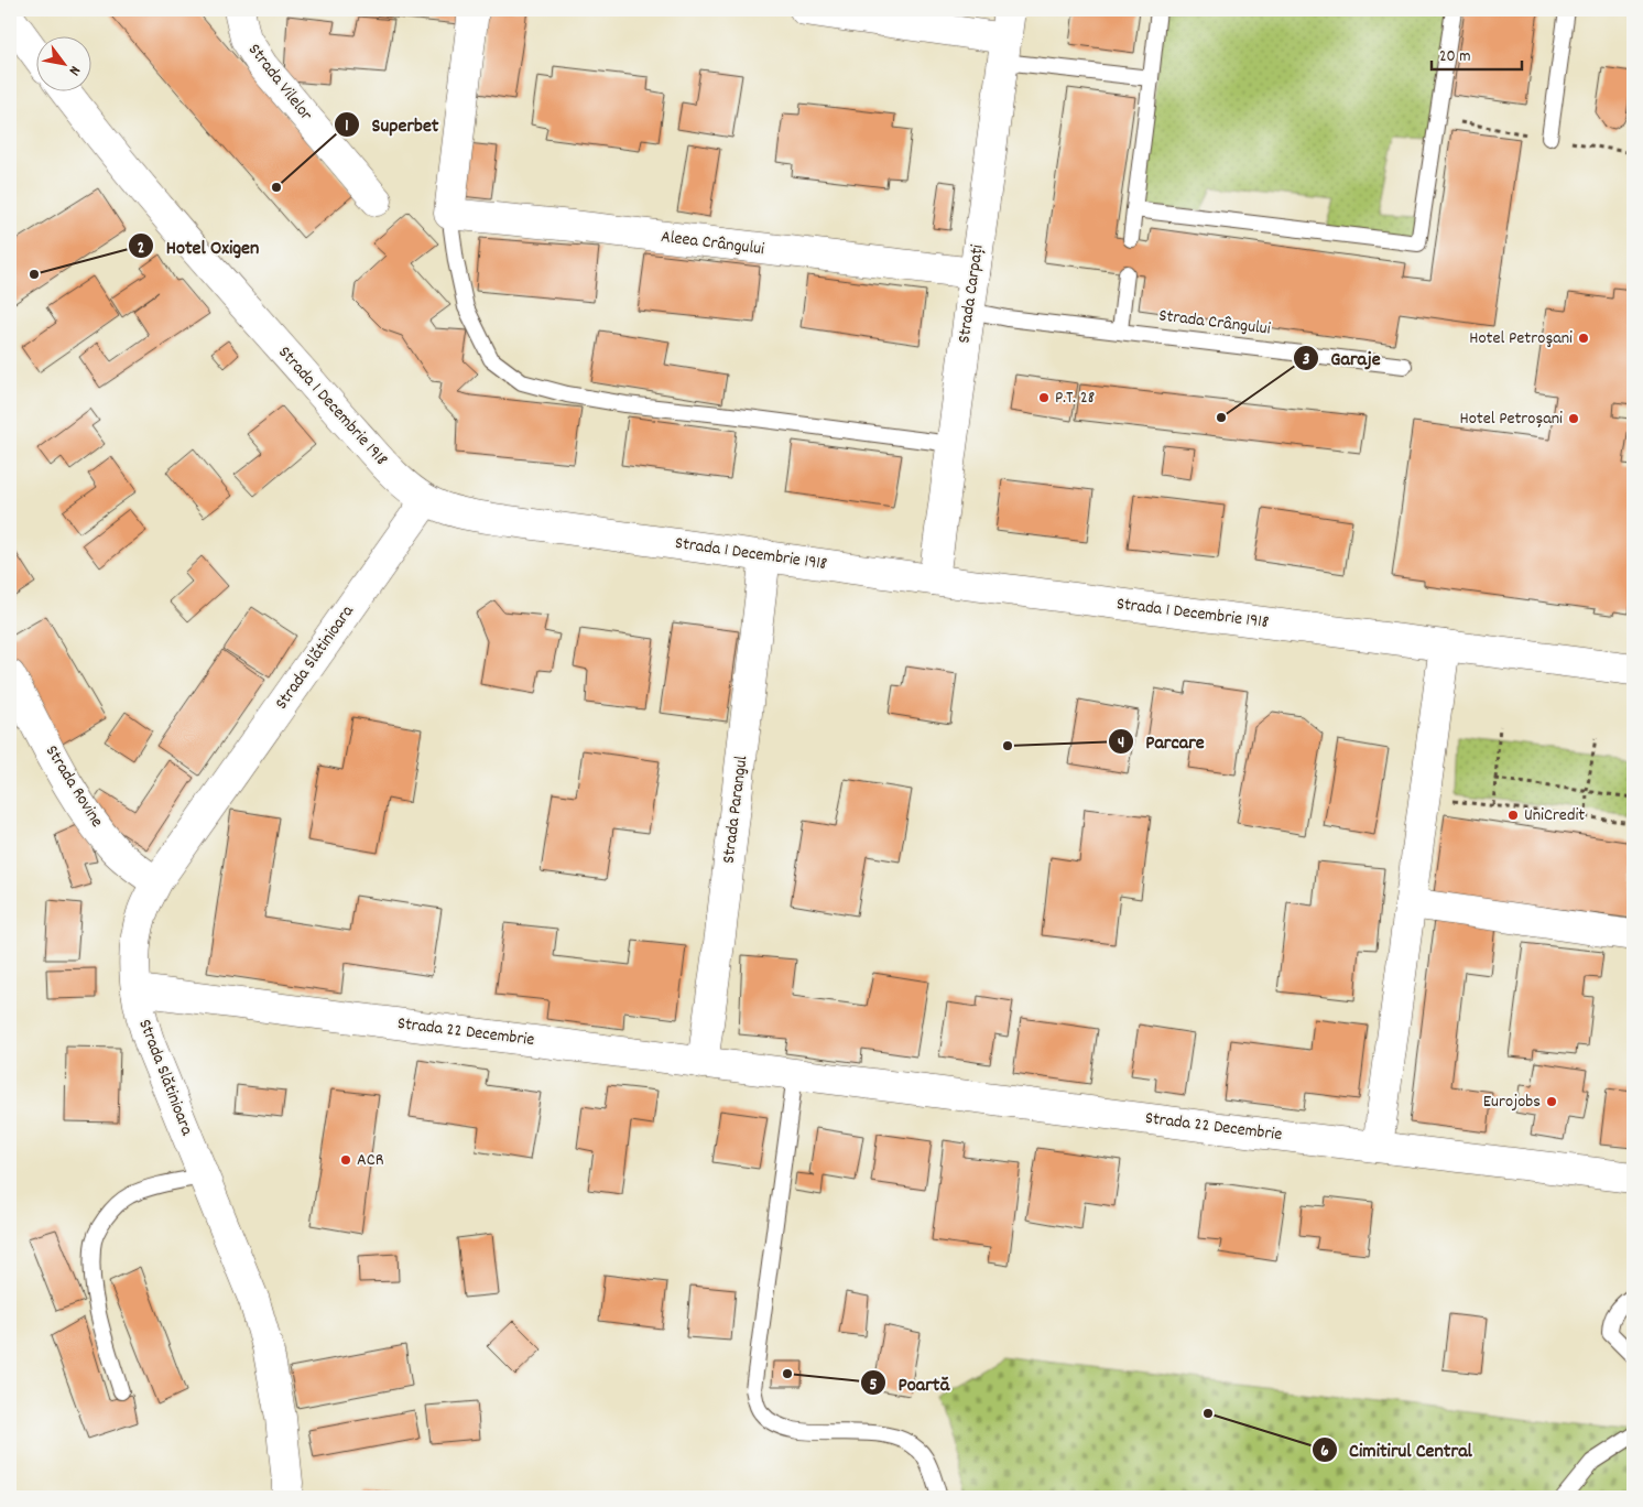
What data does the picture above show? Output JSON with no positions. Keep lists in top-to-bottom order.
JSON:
{
  "streets": {
    "street": [
      "Strada Vilelor",
      "Aleea Crângului",
      "Strada Carpați",
      "Strada 1 Decembrie 1918",
      "Strada Slătinioara",
      "Strada Rovine",
      "Strada Parangul",
      "Strada 22 Decembrie"
    ],
    "lane": ["Strada Crângului"]
  },
  "crossings": [
    ["Aleea Crângului", "Strada Carpați"],
    ["Strada Carpați", "Strada Crângului"],
    ["Strada Carpați", "Strada 1 Decembrie 1918"],
    ["Strada 1 Decembrie 1918", "Strada Slătinioara"],
    ["Strada 1 Decembrie 1918", "Strada Parangul"],
    ["Strada Slătinioara", "Strada Rovine"],
    ["Strada Slătinioara", "Strada 22 Decembrie"],
    ["Strada Parangul", "Strada 22 Decembrie"]
  ],
  "places": [
    "Superbet",
    "Hotel Oxigen",
    "Hotel Petroşani",
    "P.T. 28",
    "Garaje",
    "Hotel Petroșani",
    "Parcare",
    "UniCredit",
    "Eurojobs",
    "ACR",
    "Poartă",
    "Cimitirul Central"
  ],
  "scale_bar": "20 m",
  "north": "bottom right"
}
